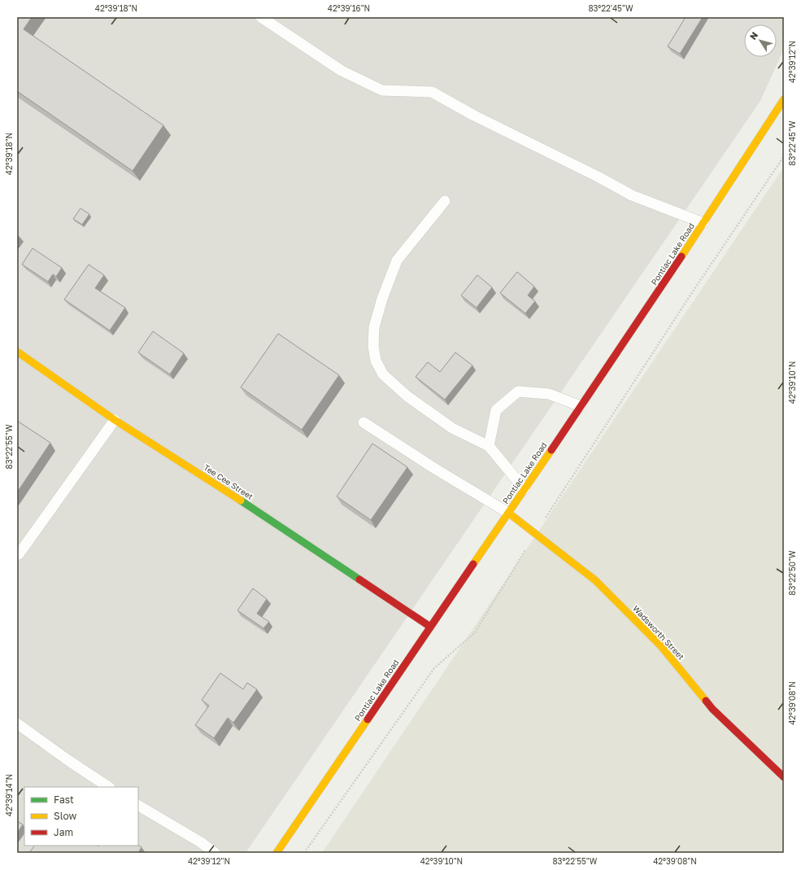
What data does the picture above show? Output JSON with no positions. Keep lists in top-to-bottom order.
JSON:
{
  "streets": {
    "street": ["Pontiac Lake Road", "Tee Cee Street", "Wadsworth Street"]
  },
  "crossings": [
    ["Pontiac Lake Road", "Tee Cee Street"],
    ["Pontiac Lake Road", "Wadsworth Street"]
  ],
  "legend": ["Fast", "Slow", "Jam"],
  "north": "top left",
  "coordinates": [
    "42°39'18\"N",
    "42°39'16\"N",
    "83°22'45\"W",
    "42°39'12\"N",
    "42°39'10\"N",
    "83°22'55\"W",
    "83°22'50\"W",
    "42°39'08\"N",
    "42°39'14\"N"
  ]
}
